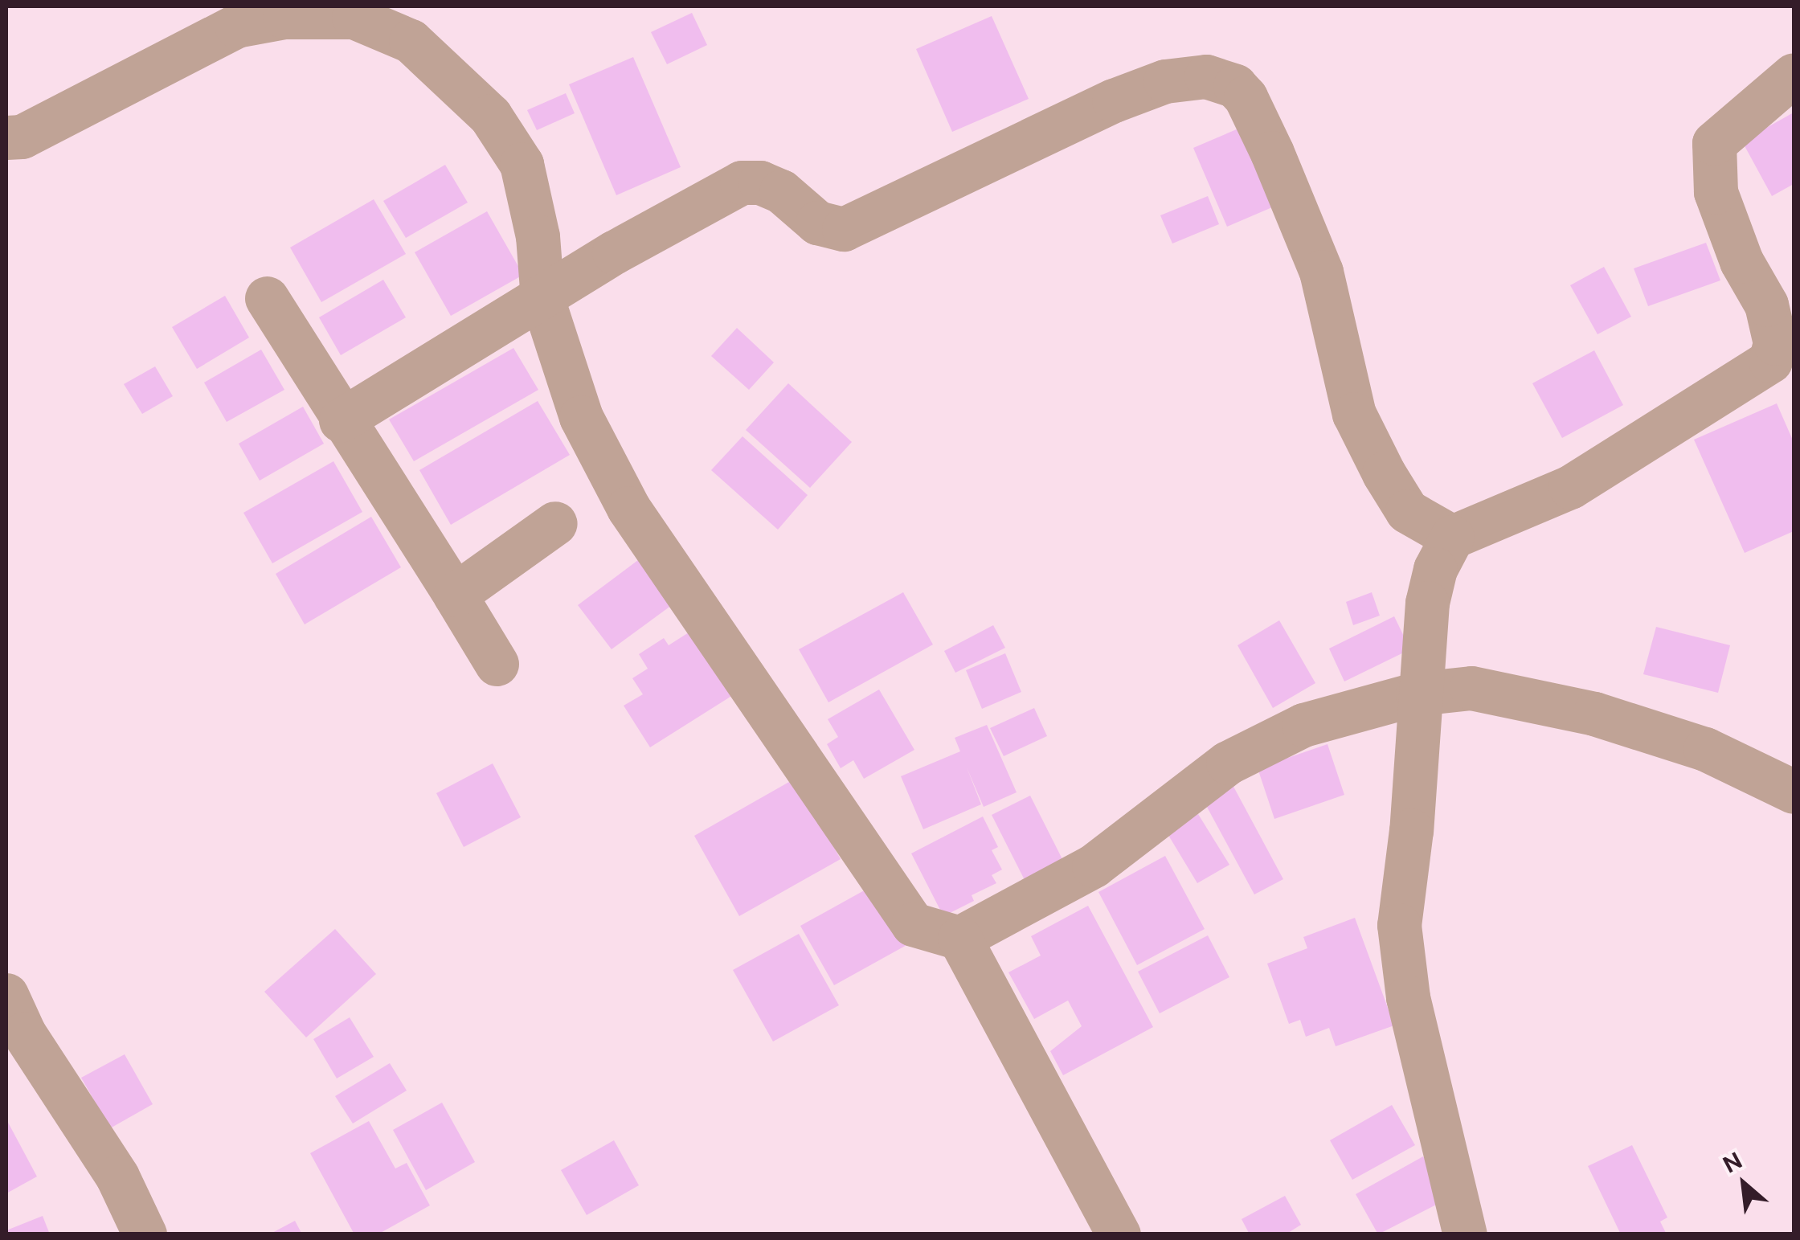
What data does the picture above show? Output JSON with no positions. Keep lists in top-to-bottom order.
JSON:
{
  "north": "top left"
}
